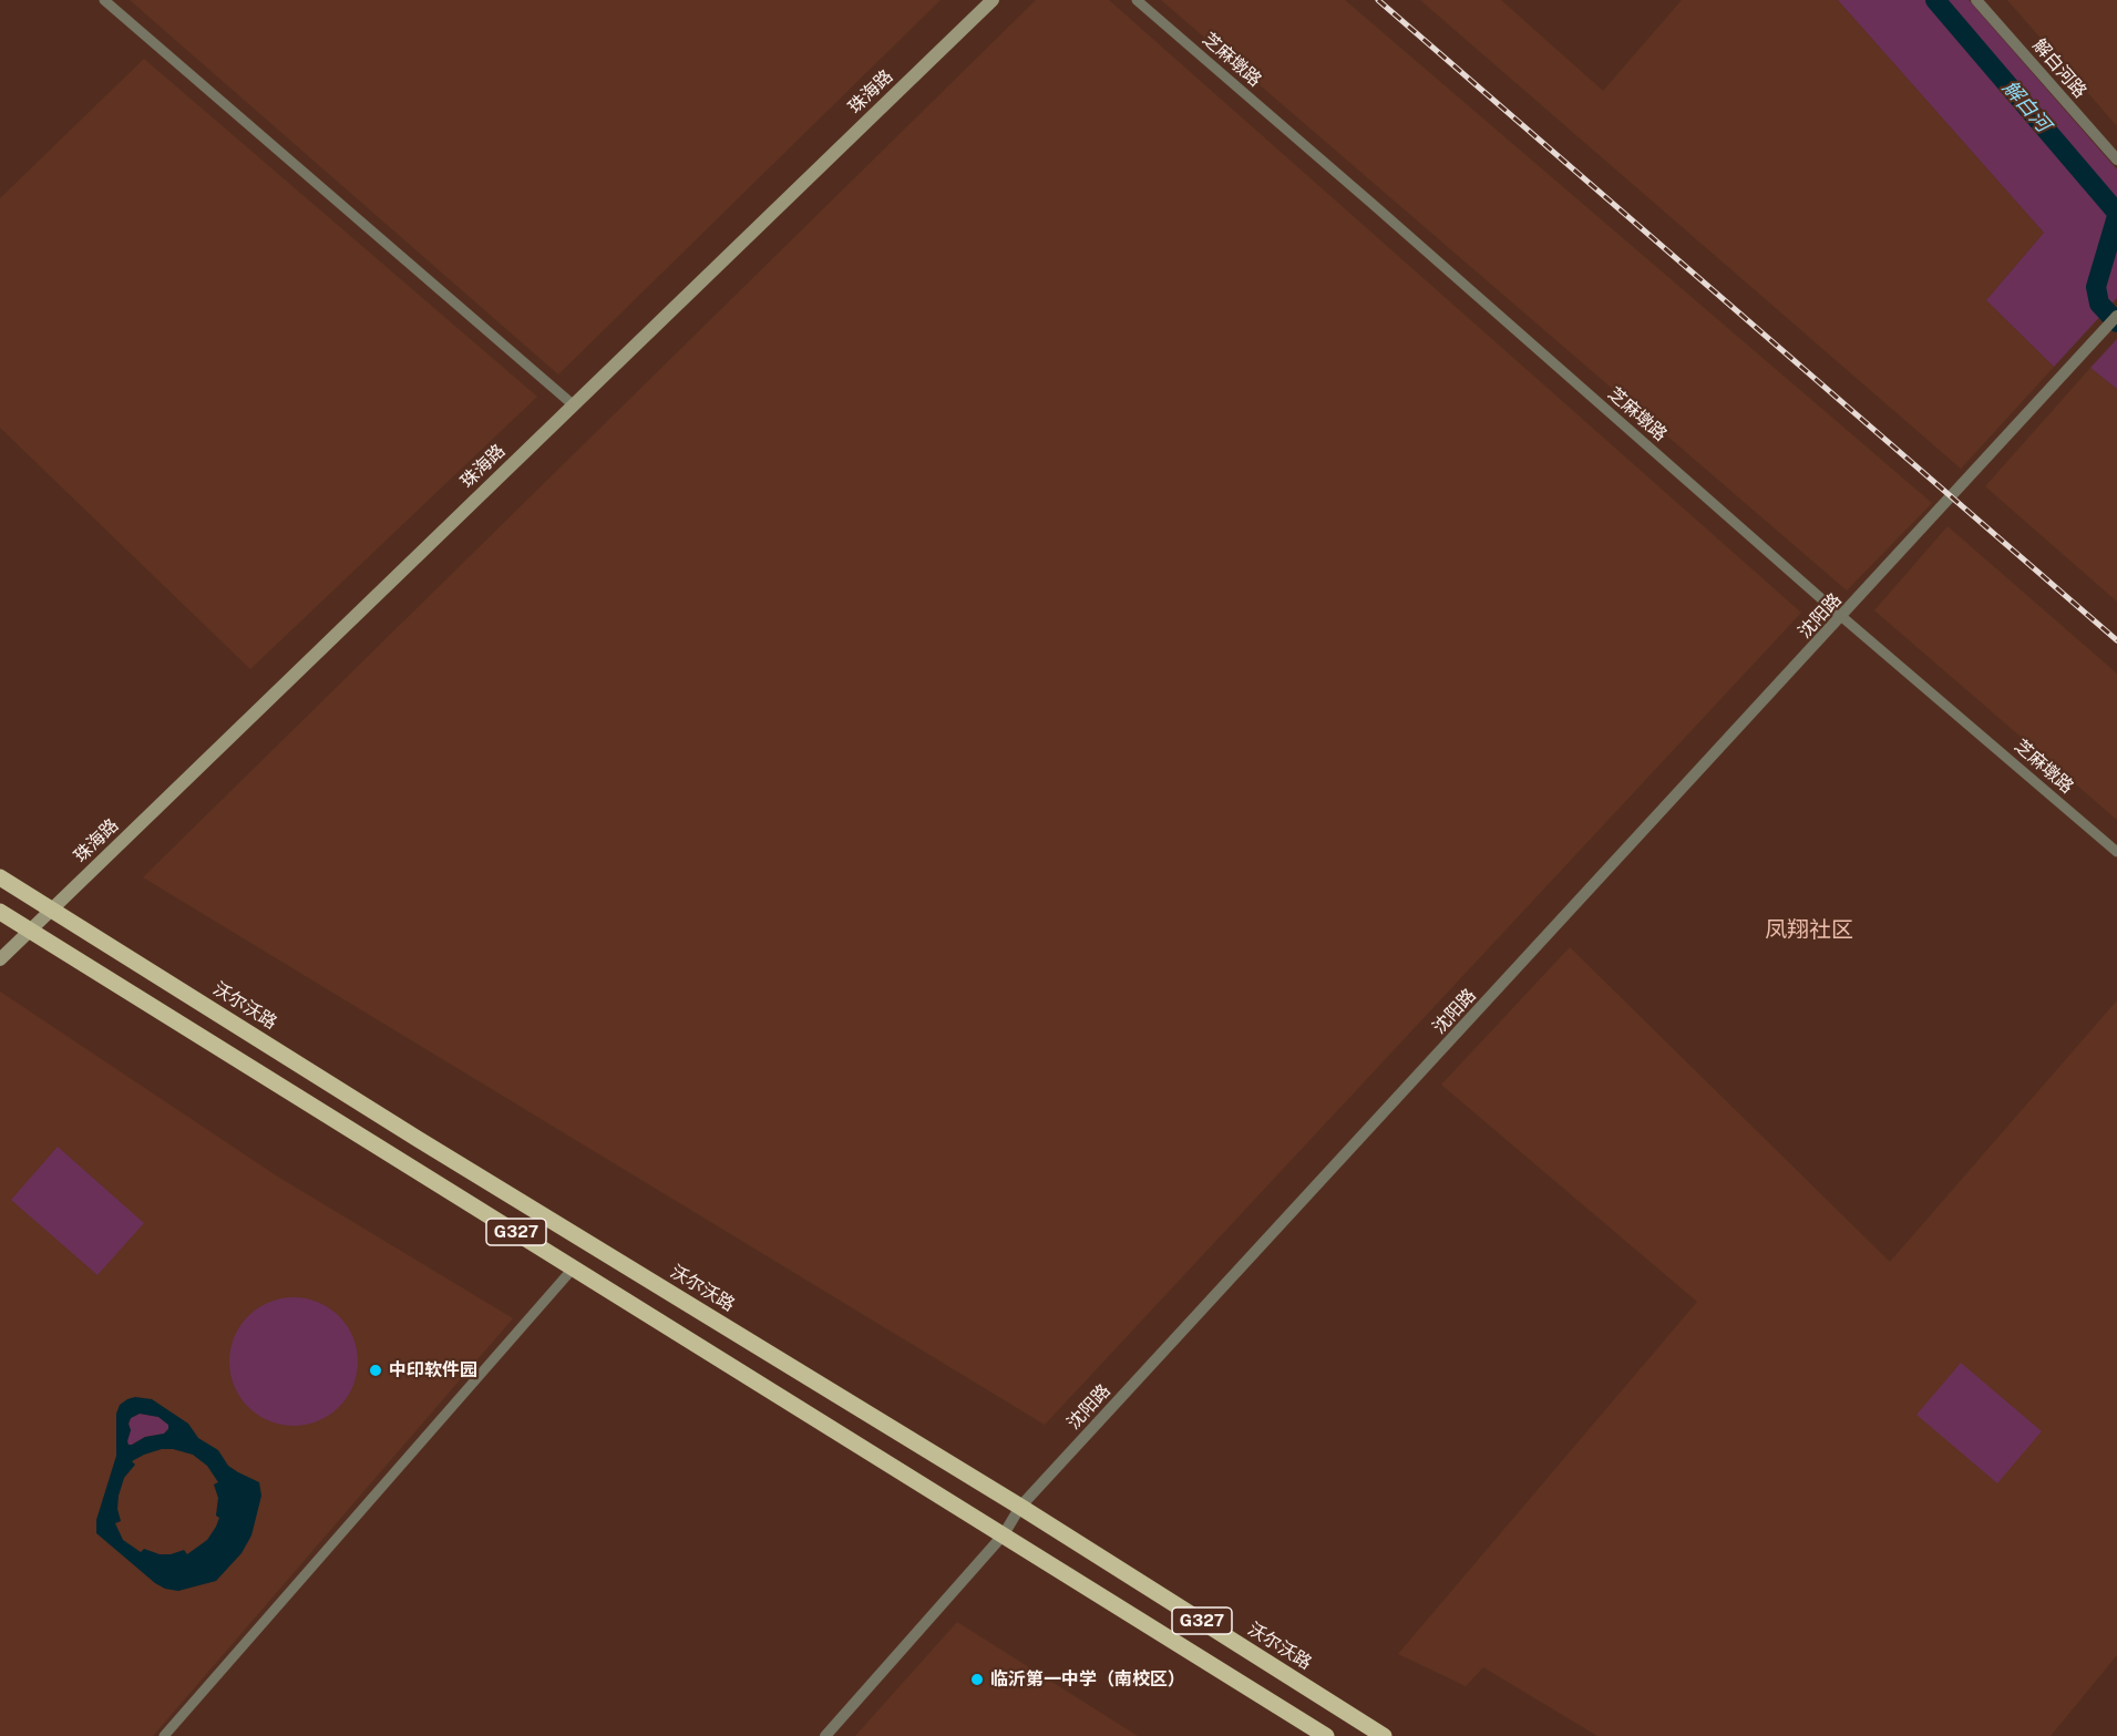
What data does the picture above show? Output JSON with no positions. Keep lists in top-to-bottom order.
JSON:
{
  "streets": {
    "highway": ["沃尔沃路", "G327"],
    "main road": ["珠海路"],
    "street": ["芝麻墩路", "解白河路", "沈阳路"]
  },
  "crossings": [
    ["芝麻墩路", "沈阳路"],
    ["珠海路", "沃尔沃路"],
    ["珠海路", "G327"],
    ["沈阳路", "沃尔沃路"],
    ["沈阳路", "G327"]
  ],
  "districts": ["凤翔社区"],
  "water": ["解白河"],
  "places": ["中印软件园", "临沂第一中学（南校区）"]
}
